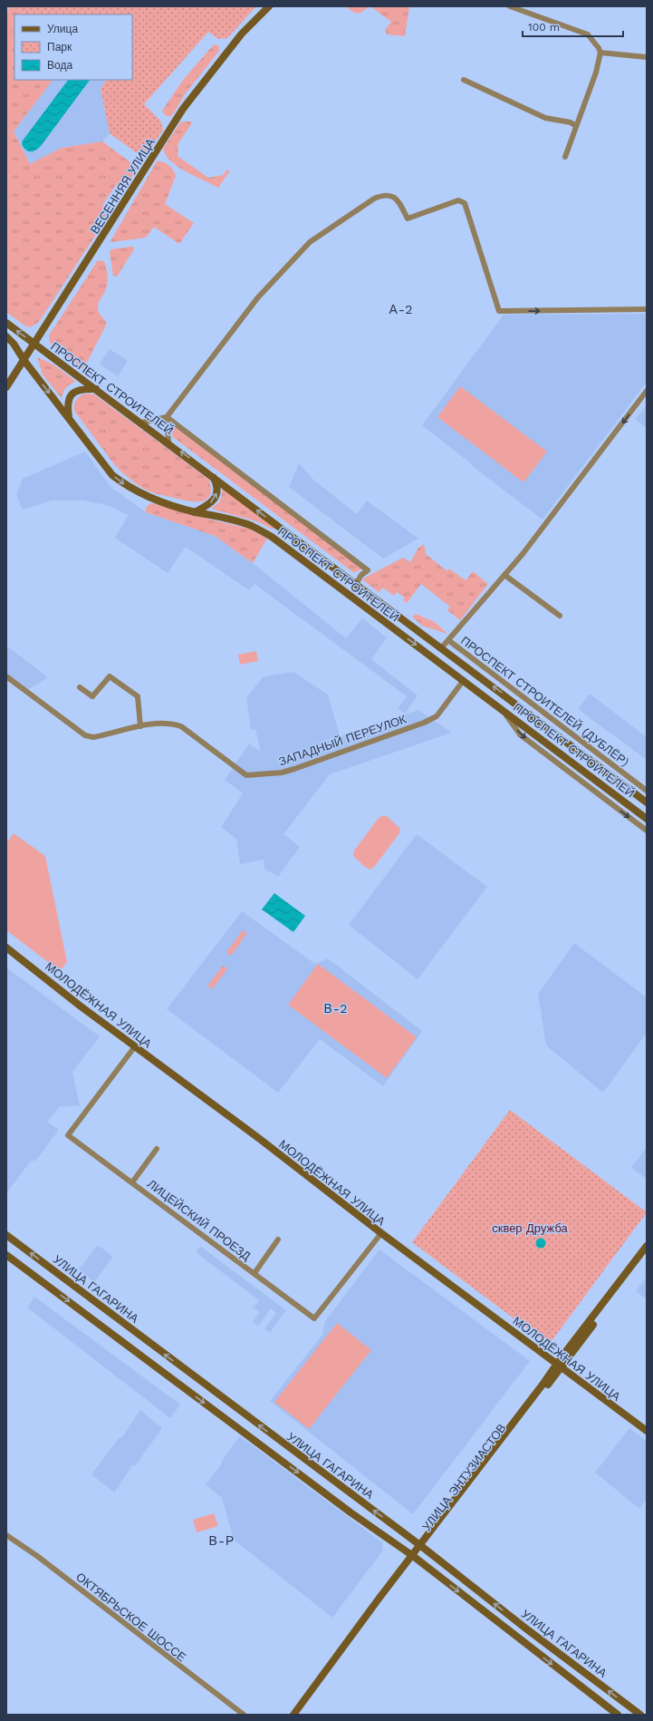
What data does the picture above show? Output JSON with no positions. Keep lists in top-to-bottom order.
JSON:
{
  "streets": {
    "street": [
      "ВЕСЕННЯЯ УЛИЦА",
      "ПРОСПЕКТ СТРОИТЕЛЕЙ",
      "ПРОСПЕКТ СТРОИТЕЛЕЙ (ДУБЛЁР)",
      "ЗАПАДНЫЙ ПЕРЕУЛОК",
      "МОЛОДЁЖНАЯ УЛИЦА",
      "ЛИЦЕЙСКИЙ ПРОЕЗД",
      "УЛИЦА ГАГАРИНА",
      "УЛИЦА ЭНТУЗИАСТОВ",
      "ОКТЯБРЬСКОЕ ШОССЕ"
    ]
  },
  "crossings": [
    ["ВЕСЕННЯЯ УЛИЦА", "ПРОСПЕКТ СТРОИТЕЛЕЙ"],
    ["ПРОСПЕКТ СТРОИТЕЛЕЙ", "ЗАПАДНЫЙ ПЕРЕУЛОК"],
    ["МОЛОДЁЖНАЯ УЛИЦА", "ЛИЦЕЙСКИЙ ПРОЕЗД"],
    ["МОЛОДЁЖНАЯ УЛИЦА", "УЛИЦА ЭНТУЗИАСТОВ"],
    ["УЛИЦА ГАГАРИНА", "УЛИЦА ЭНТУЗИАСТОВ"]
  ],
  "districts": ["А-2", "В-2", "В-Р"],
  "parks": ["сквер Дружба"],
  "legend": ["Улица", "Парк", "Вода"],
  "scale_bar": "100 m"
}
